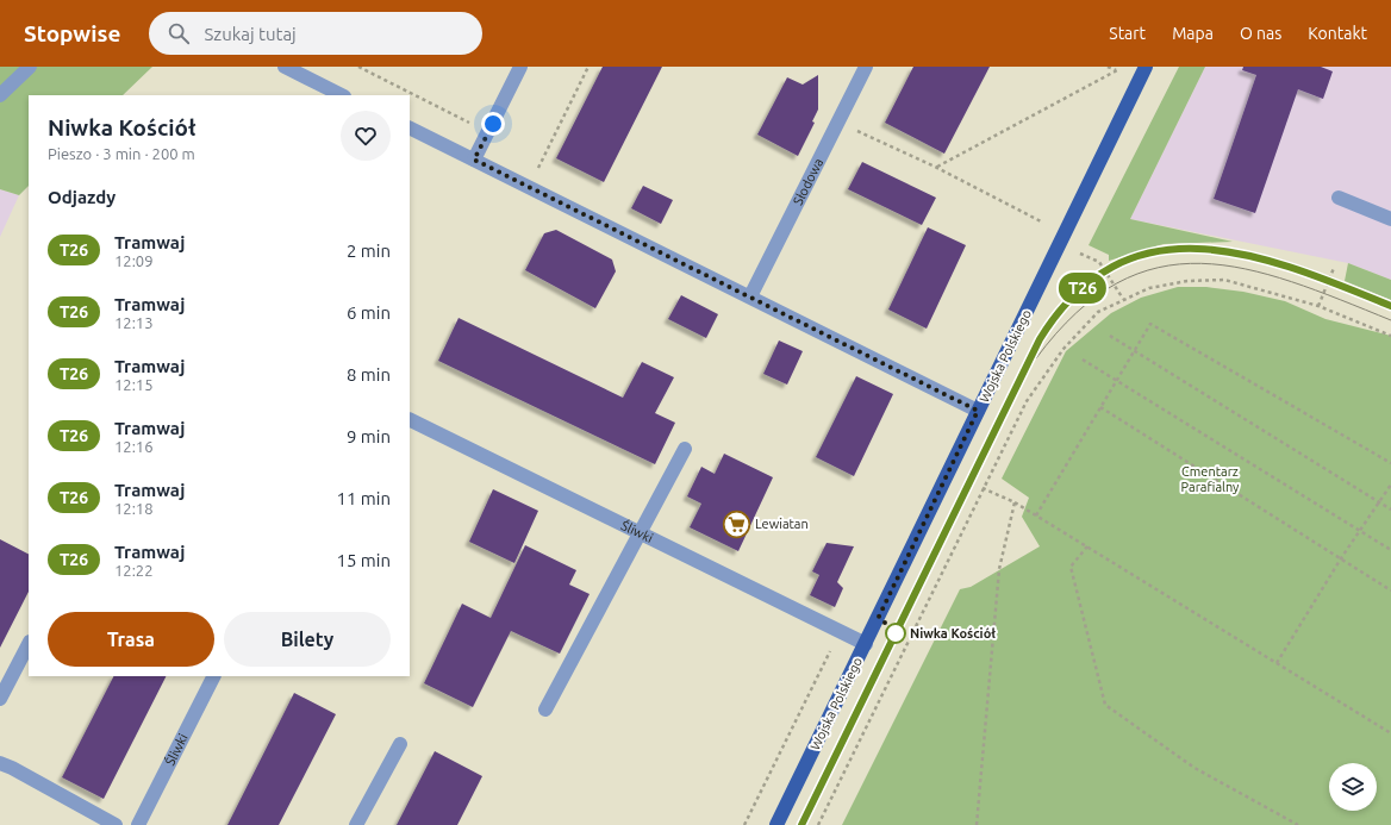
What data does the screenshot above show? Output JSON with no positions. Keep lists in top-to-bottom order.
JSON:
{
  "streets": {
    "main road": ["Wojska Polskiego"],
    "street": ["Słodowa", "Śliwki"]
  },
  "crossings": [
    ["Wojska Polskiego", "Śliwki"]
  ],
  "parks": ["Cmentarz Parafialny"],
  "places": {
    "supermarket": ["Lewiatan"],
    "other": ["Niwka Kościół"]
  },
  "lines": ["tram line T26"],
  "page": {
    "header": "Stopwise",
    "search": "Szukaj tutaj",
    "nav": [
      "Start",
      "Mapa",
      "O nas",
      "Kontakt"
    ],
    "on_map": "T26",
    "heading": [
      ["Niwka Kościół", "Pieszo · 3 min · 200 m"],
      "Odjazdy"
    ],
    "list": [
      {
        "mark": "T26",
        "name": "Tramwaj",
        "note": "12:09",
        "value": "2 min"
      },
      {
        "mark": "T26",
        "name": "Tramwaj",
        "note": "12:13",
        "value": "6 min"
      },
      {
        "mark": "T26",
        "name": "Tramwaj",
        "note": "12:15",
        "value": "8 min"
      },
      {
        "mark": "T26",
        "name": "Tramwaj",
        "note": "12:16",
        "value": "9 min"
      },
      {
        "mark": "T26",
        "name": "Tramwaj",
        "note": "12:18",
        "value": "11 min"
      },
      {
        "mark": "T26",
        "name": "Tramwaj",
        "note": "12:22",
        "value": "15 min"
      }
    ],
    "buttons": ["Trasa", "Bilety"]
  }
}
